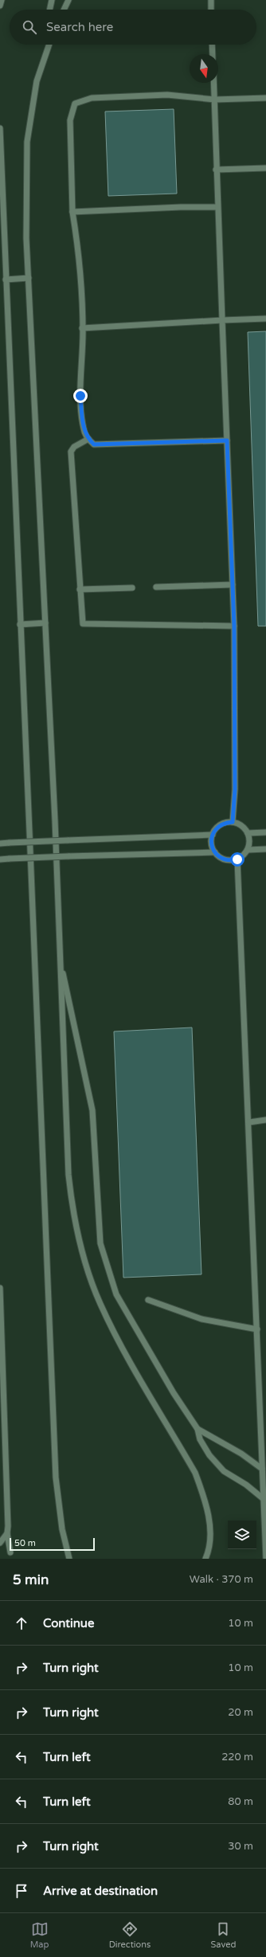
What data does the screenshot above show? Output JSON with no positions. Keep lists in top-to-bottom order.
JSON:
{
  "scale_bar": "50 m",
  "north": "bottom",
  "page": {
    "search": "Search here",
    "scale": "50 m",
    "heading": ["5 min", "Walk · 370 m"],
    "list": [
      ["Continue", "10 m"],
      ["Turn right", "10 m"],
      ["Turn right", "20 m"],
      ["Turn left", "220 m"],
      ["Turn left", "80 m"],
      ["Turn right", "30 m"],
      "Arrive at destination"
    ],
    "nav": ["Map", "Directions", "Saved"]
  }
}
